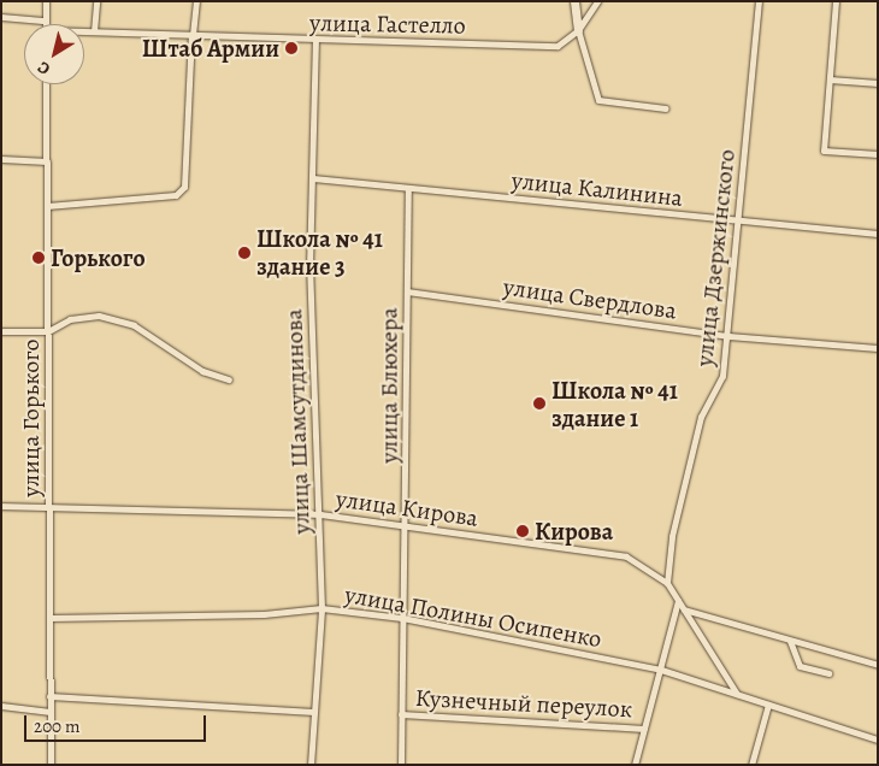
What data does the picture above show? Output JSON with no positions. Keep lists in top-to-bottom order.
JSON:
{
  "streets": {
    "street": [
      "улица Гастелло",
      "улица Калинина",
      "улица Дзержинского",
      "улица Свердлова",
      "улица Блюхера",
      "улица Горького",
      "улица Шамсутдинова",
      "улица Кирова",
      "улица Полины Осипенко",
      "Кузнечный переулок"
    ]
  },
  "crossings": [
    ["улица Гастелло", "улица Шамсутдинова"],
    ["улица Калинина", "улица Дзержинского"],
    ["улица Калинина", "улица Блюхера"],
    ["улица Калинина", "улица Шамсутдинова"],
    ["улица Дзержинского", "улица Свердлова"],
    ["улица Дзержинского", "улица Кирова"],
    ["улица Свердлова", "улица Блюхера"],
    ["улица Блюхера", "улица Кирова"],
    ["улица Блюхера", "улица Полины Осипенко"],
    ["улица Блюхера", "Кузнечный переулок"],
    ["улица Горького", "улица Кирова"],
    ["улица Горького", "улица Полины Осипенко"],
    ["улица Шамсутдинова", "улица Кирова"],
    ["улица Шамсутдинова", "улица Полины Осипенко"],
    ["улица Кирова", "улица Полины Осипенко"]
  ],
  "places": [
    "Штаб Армии",
    "Школа № 41 здание 3",
    "Горького",
    "Школа № 41 здание 1",
    "Кирова"
  ],
  "scale_bar": "200 m",
  "north": "bottom left"
}
